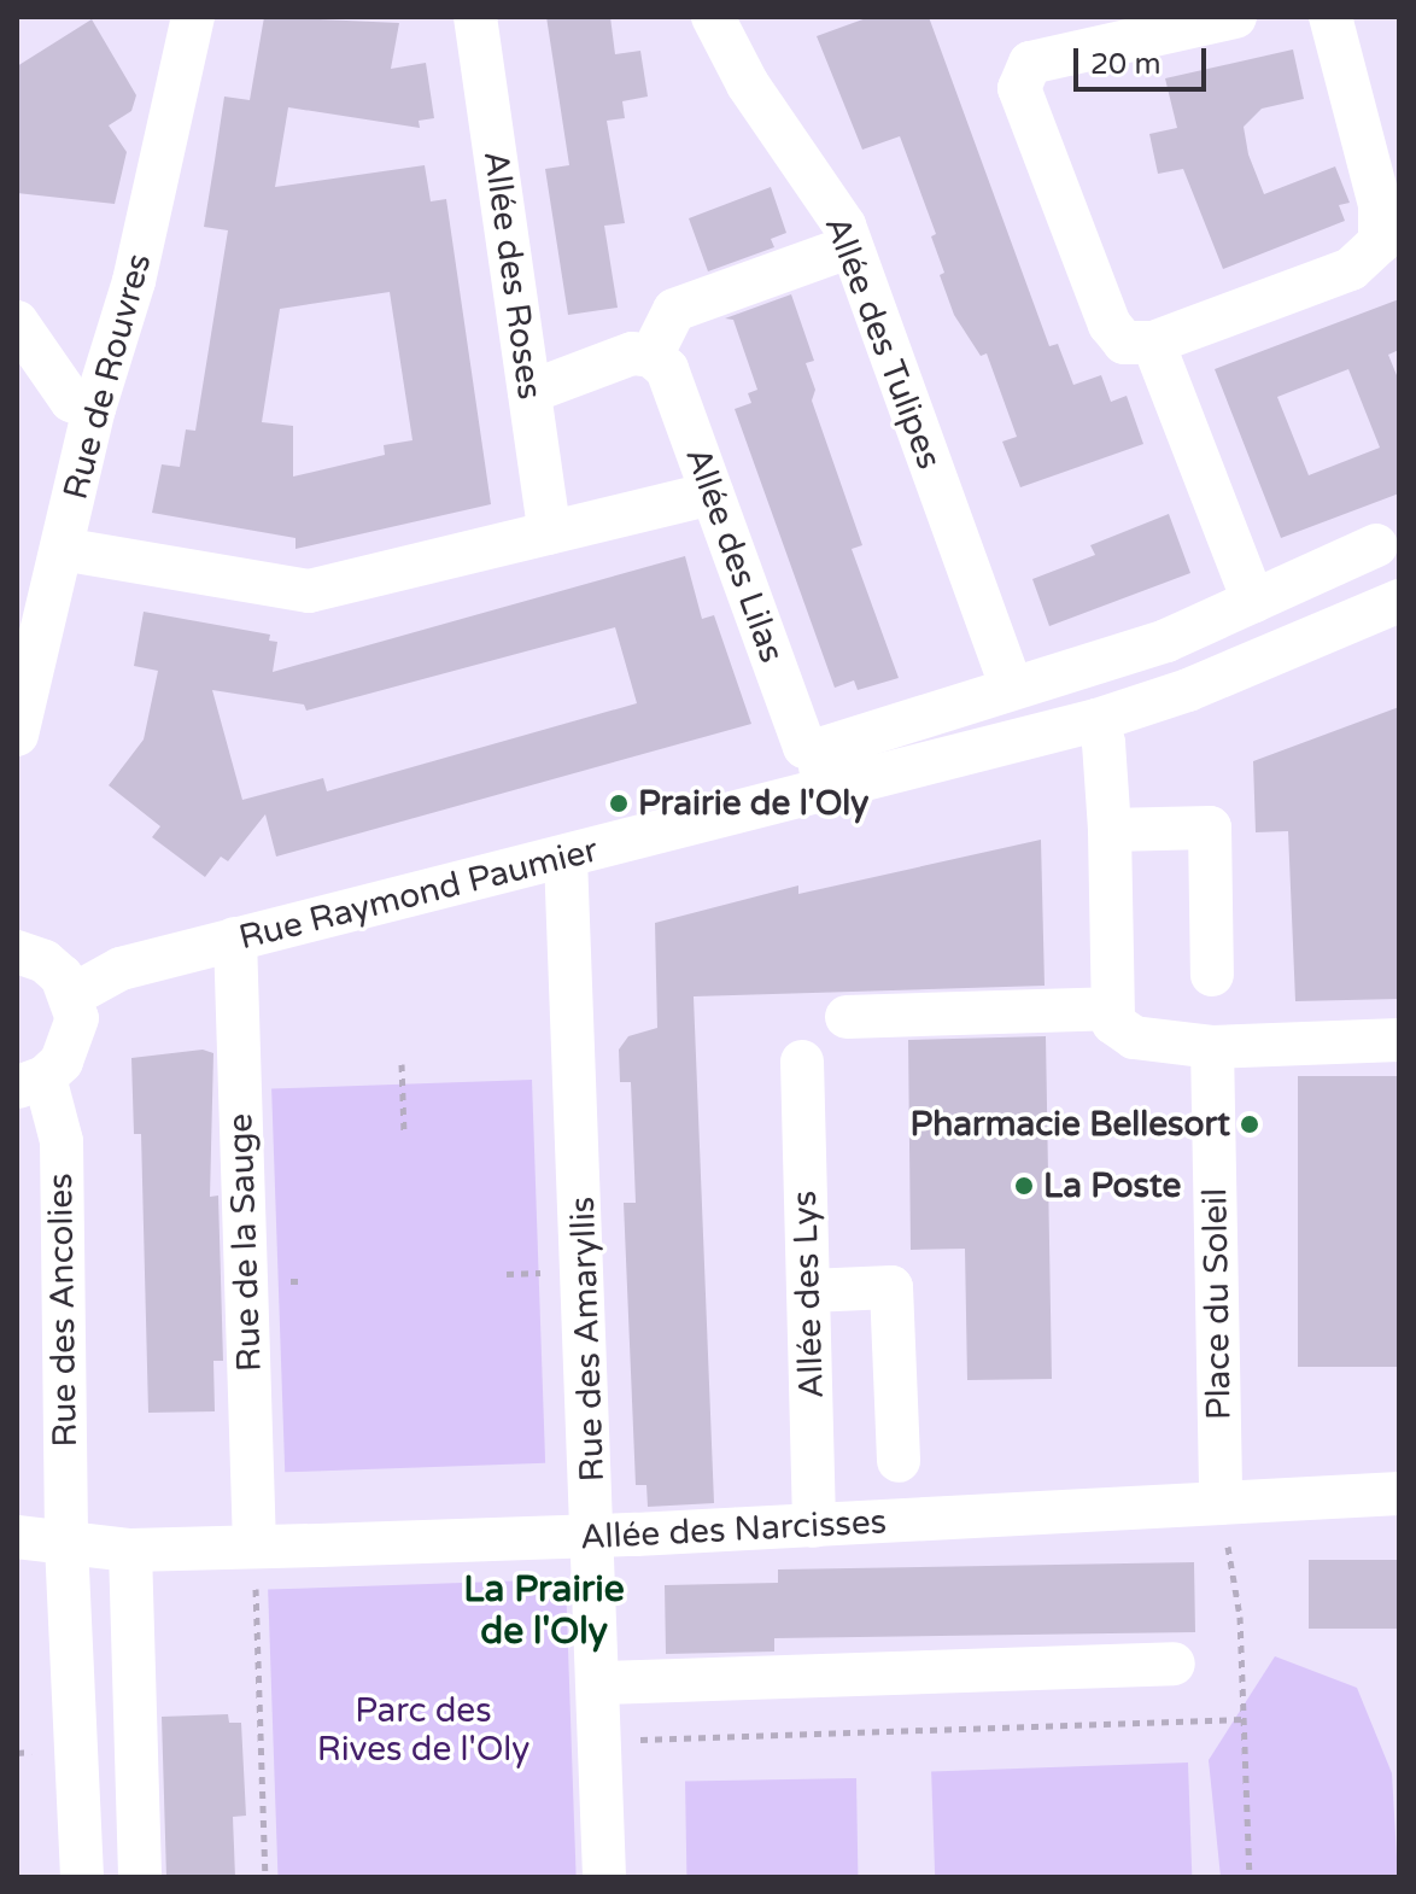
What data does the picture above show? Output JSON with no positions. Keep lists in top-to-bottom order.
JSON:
{
  "streets": {
    "street": [
      "Allée des Roses",
      "Allée des Tulipes",
      "Rue de Rouvres",
      "Allée des Lilas",
      "Rue Raymond Paumier",
      "Rue de la Sauge",
      "Allée des Lys",
      "Place du Soleil",
      "Rue des Ancolies",
      "Rue des Amaryllis",
      "Allée des Narcisses"
    ]
  },
  "crossings": [
    ["Allée des Tulipes", "Rue Raymond Paumier"],
    ["Allée des Lilas", "Rue Raymond Paumier"],
    ["Rue Raymond Paumier", "Rue de la Sauge"],
    ["Rue Raymond Paumier", "Rue des Amaryllis"],
    ["Rue de la Sauge", "Allée des Narcisses"],
    ["Allée des Lys", "Allée des Narcisses"],
    ["Place du Soleil", "Allée des Narcisses"],
    ["Rue des Ancolies", "Allée des Narcisses"],
    ["Rue des Amaryllis", "Allée des Narcisses"]
  ],
  "districts": ["La Prairie de l'Oly"],
  "parks": ["Parc des Rives de l'Oly"],
  "places": ["Prairie de l'Oly", "Pharmacie Bellesort", "La Poste"],
  "scale_bar": "20 m"
}
